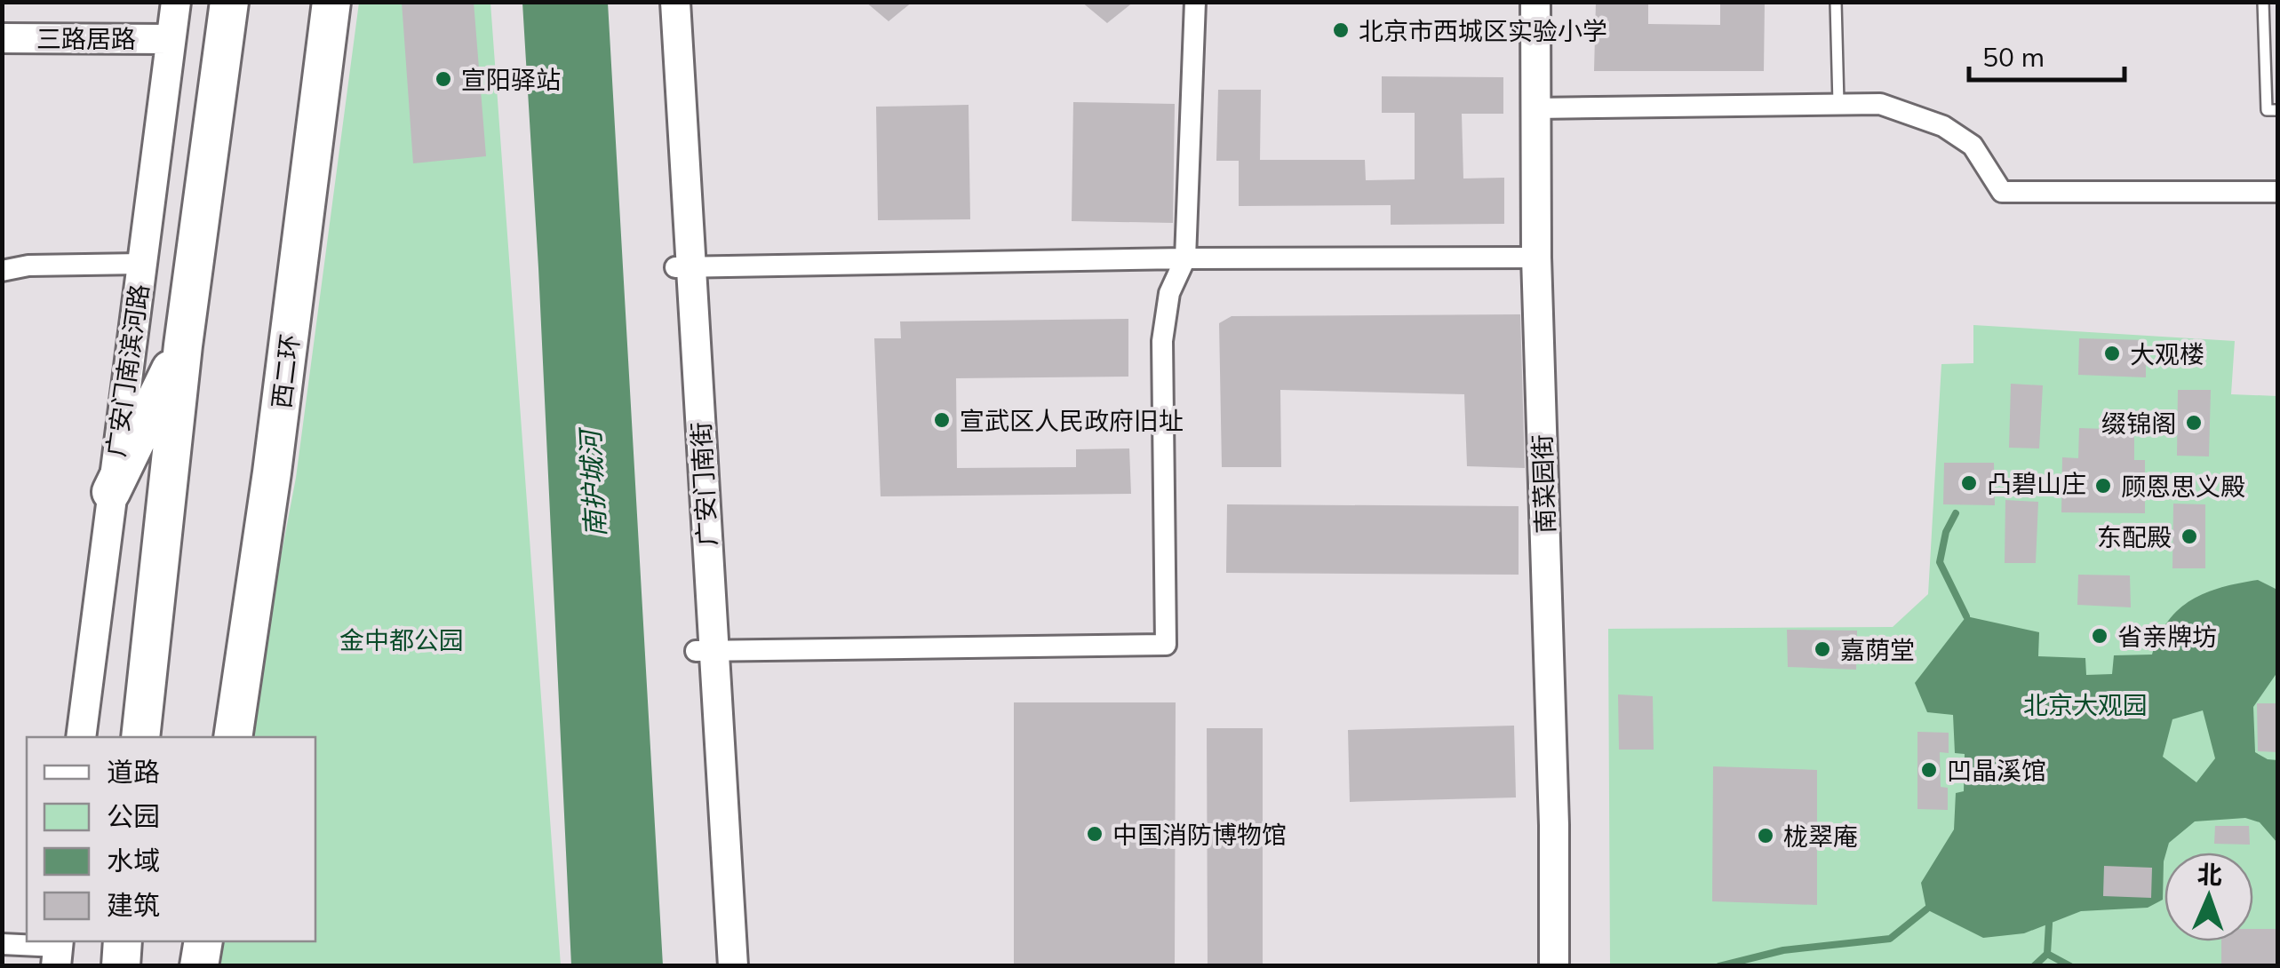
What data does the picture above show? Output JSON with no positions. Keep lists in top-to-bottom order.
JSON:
{
  "streets": {
    "highway": ["西二环"],
    "street": [
      "三路居路",
      "广安门南滨河路",
      "广安门南街",
      "南菜园街"
    ]
  },
  "crossings": [
    ["三路居路", "广安门南滨河路"]
  ],
  "water": ["南护城河"],
  "parks": ["金中都公园", "北京大观园"],
  "places": [
    "北京市西城区实验小学",
    "宣阳驿站",
    "大观楼",
    "宣武区人民政府旧址",
    "缀锦阁",
    "凸碧山庄",
    "顾恩思义殿",
    "东配殿",
    "省亲牌坊",
    "嘉荫堂",
    "凹晶溪馆",
    "中国消防博物馆",
    "栊翠庵"
  ],
  "legend": [
    "道路",
    "公园",
    "水域",
    "建筑"
  ],
  "scale_bar": "50 m",
  "north": "top"
}
